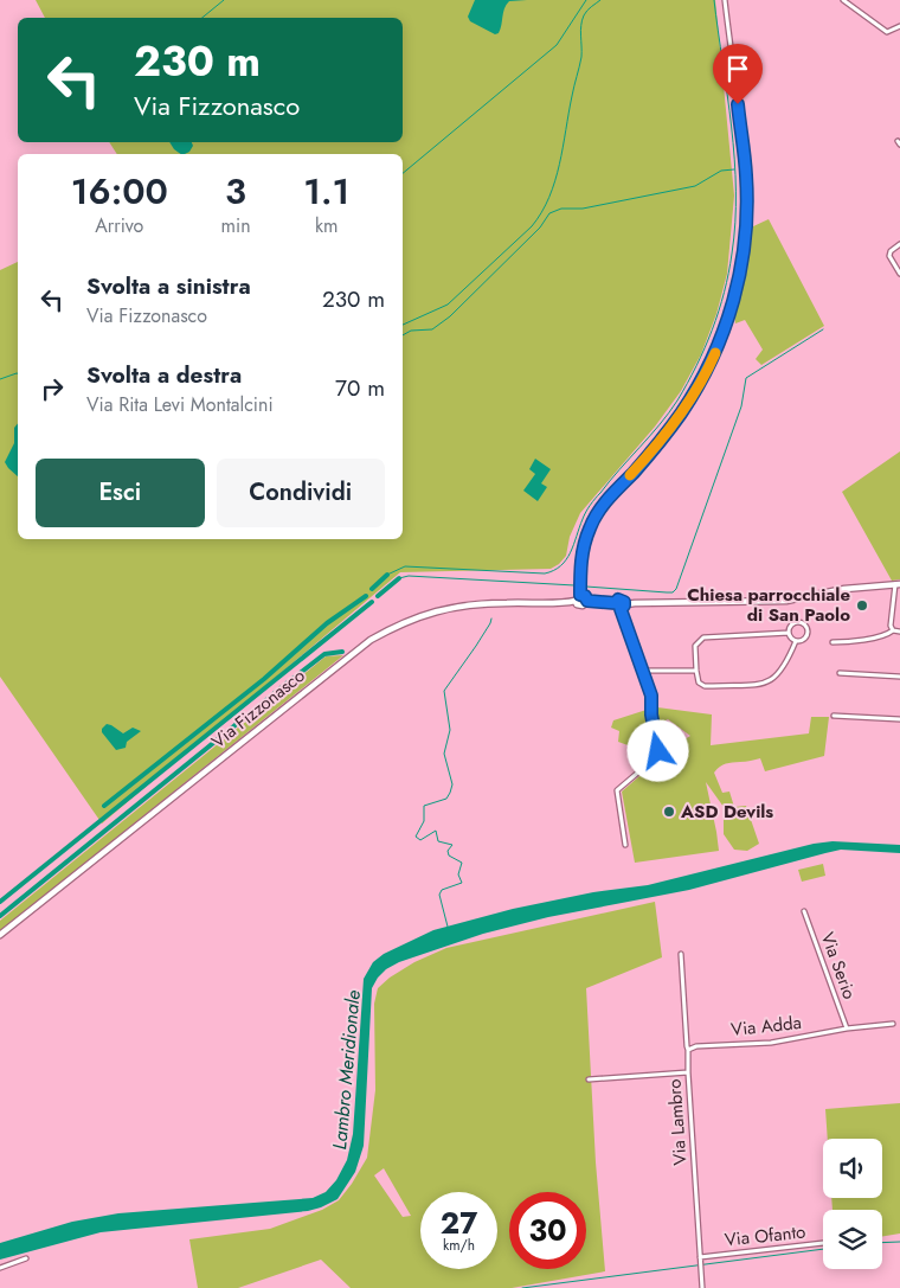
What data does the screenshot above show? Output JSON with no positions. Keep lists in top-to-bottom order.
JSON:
{
  "streets": {
    "main road": ["Via Fizzonasco"],
    "street": [
      "Via Serio",
      "Via Adda",
      "Via Lambro",
      "Via Ofanto"
    ]
  },
  "crossings": [
    ["Via Serio", "Via Adda"],
    ["Via Adda", "Via Lambro"],
    ["Via Lambro", "Via Ofanto"]
  ],
  "water": ["Lambro Meridionale"],
  "places": ["Chiesa parrocchiale di San Paolo", "ASD Devils"],
  "page": {
    "turn": ["230 m", "Via Fizzonasco"],
    "eta": [
      "16:00",
      "Arrivo",
      "3",
      "min",
      "1.1",
      "km"
    ],
    "list": [
      {
        "name": "Svolta a sinistra",
        "note": "Via Fizzonasco",
        "value": "230 m"
      },
      {
        "name": "Svolta a destra",
        "note": "Via Rita Levi Montalcini",
        "value": "70 m"
      }
    ],
    "buttons": ["Esci", "Condividi"],
    "speed": "27 km/h",
    "limit": "30"
  }
}
